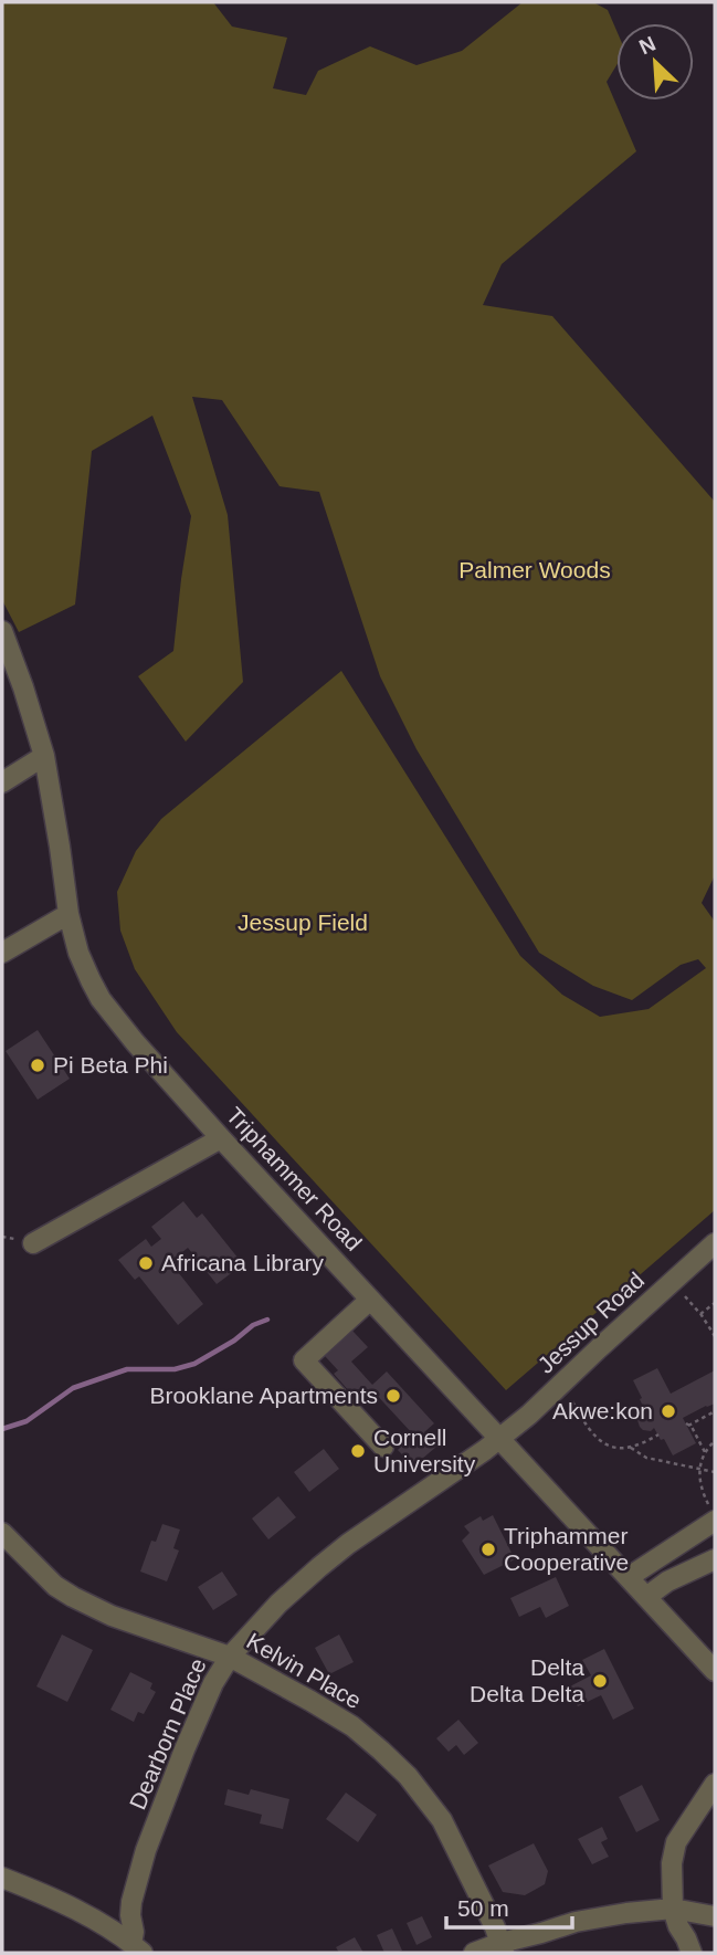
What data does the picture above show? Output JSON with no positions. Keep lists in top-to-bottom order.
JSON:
{
  "streets": {
    "street": [
      "Triphammer Road",
      "Jessup Road",
      "Kelvin Place",
      "Dearborn Place"
    ]
  },
  "crossings": [
    ["Triphammer Road", "Jessup Road"],
    ["Triphammer Road", "Dearborn Place"],
    ["Jessup Road", "Dearborn Place"],
    ["Kelvin Place", "Dearborn Place"]
  ],
  "parks": ["Palmer Woods", "Jessup Field"],
  "places": [
    "Pi Beta Phi",
    "Africana Library",
    "Brooklane Apartments",
    "Akwe:kon",
    "Cornell University",
    "Triphammer Cooperative",
    "Delta Delta Delta"
  ],
  "scale_bar": "50 m",
  "north": "top left"
}
